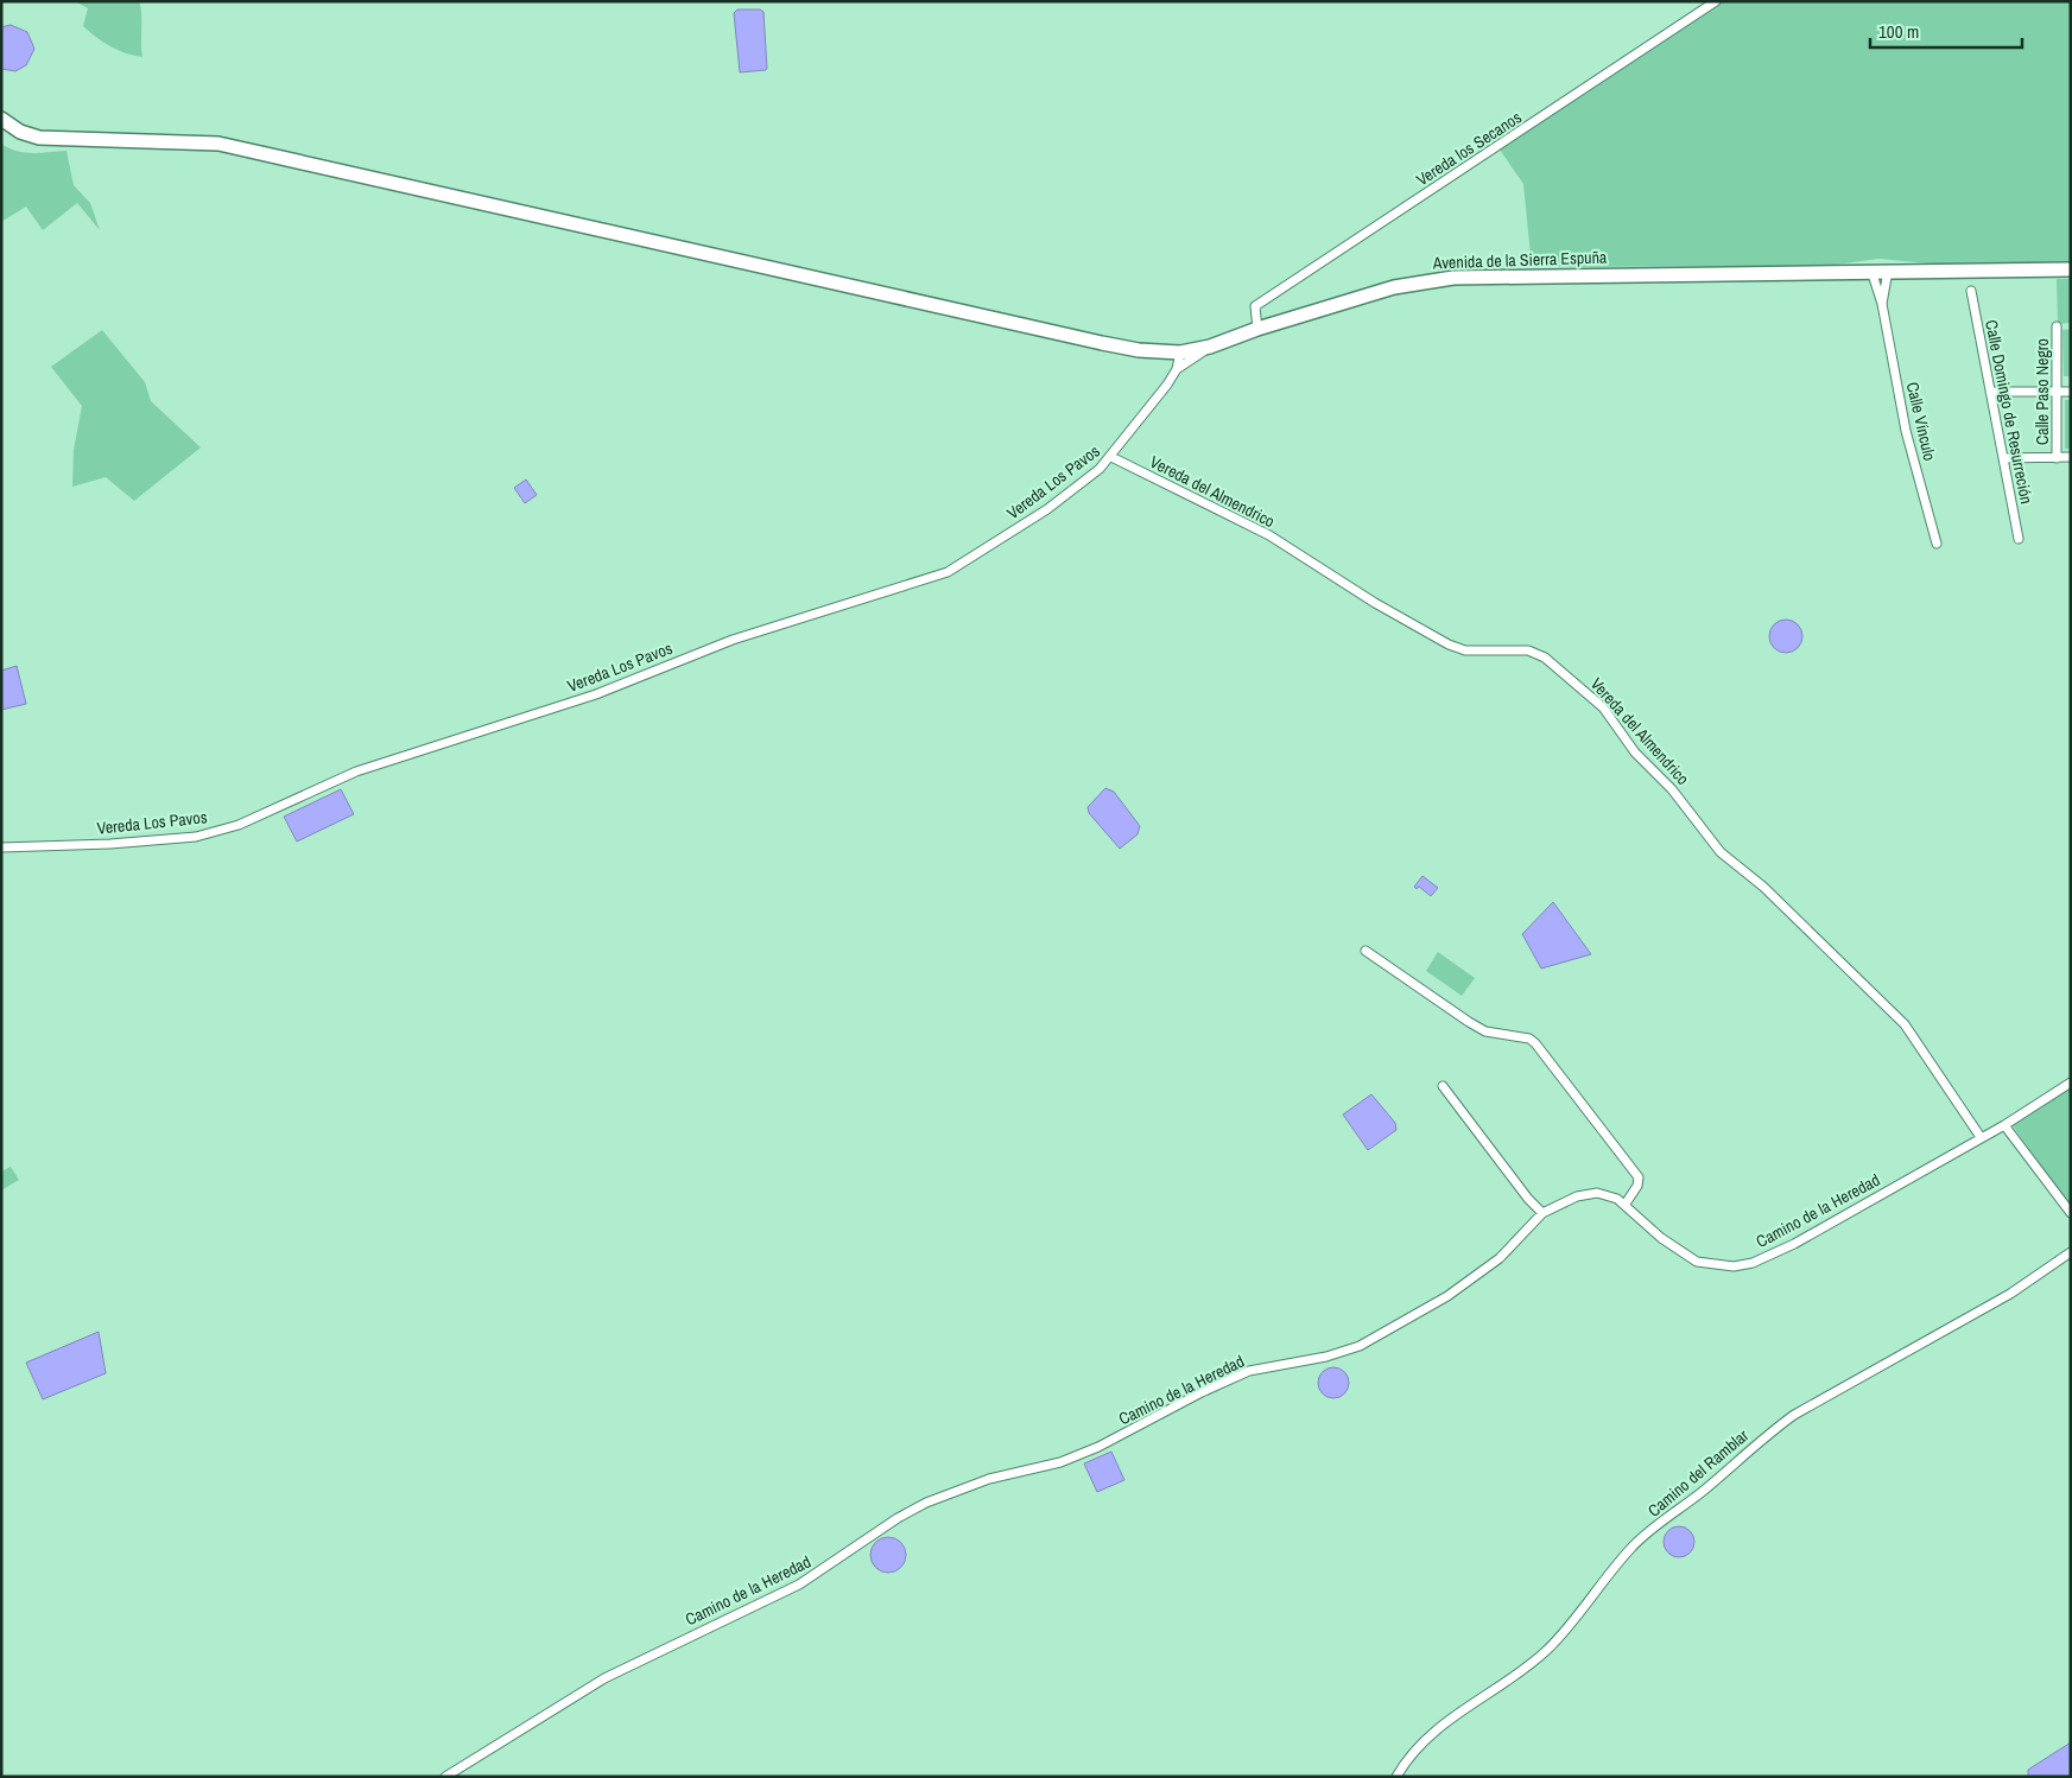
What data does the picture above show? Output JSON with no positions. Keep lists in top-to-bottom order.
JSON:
{
  "streets": {
    "main road": ["Avenida de la Sierra Espuña"],
    "street": [
      "Vereda los Secanos",
      "Calle Paso Negro",
      "Calle Domingo de Resurreción",
      "Calle Vínculo",
      "Vereda Los Pavos",
      "Vereda del Almendrico",
      "Camino de la Heredad",
      "Camino del Ramblar"
    ]
  },
  "crossings": [
    ["Vereda los Secanos", "Avenida de la Sierra Espuña"],
    ["Avenida de la Sierra Espuña", "Calle Vínculo"],
    ["Vereda Los Pavos", "Vereda del Almendrico"],
    ["Vereda del Almendrico", "Camino de la Heredad"]
  ],
  "scale_bar": "100 m"
}
